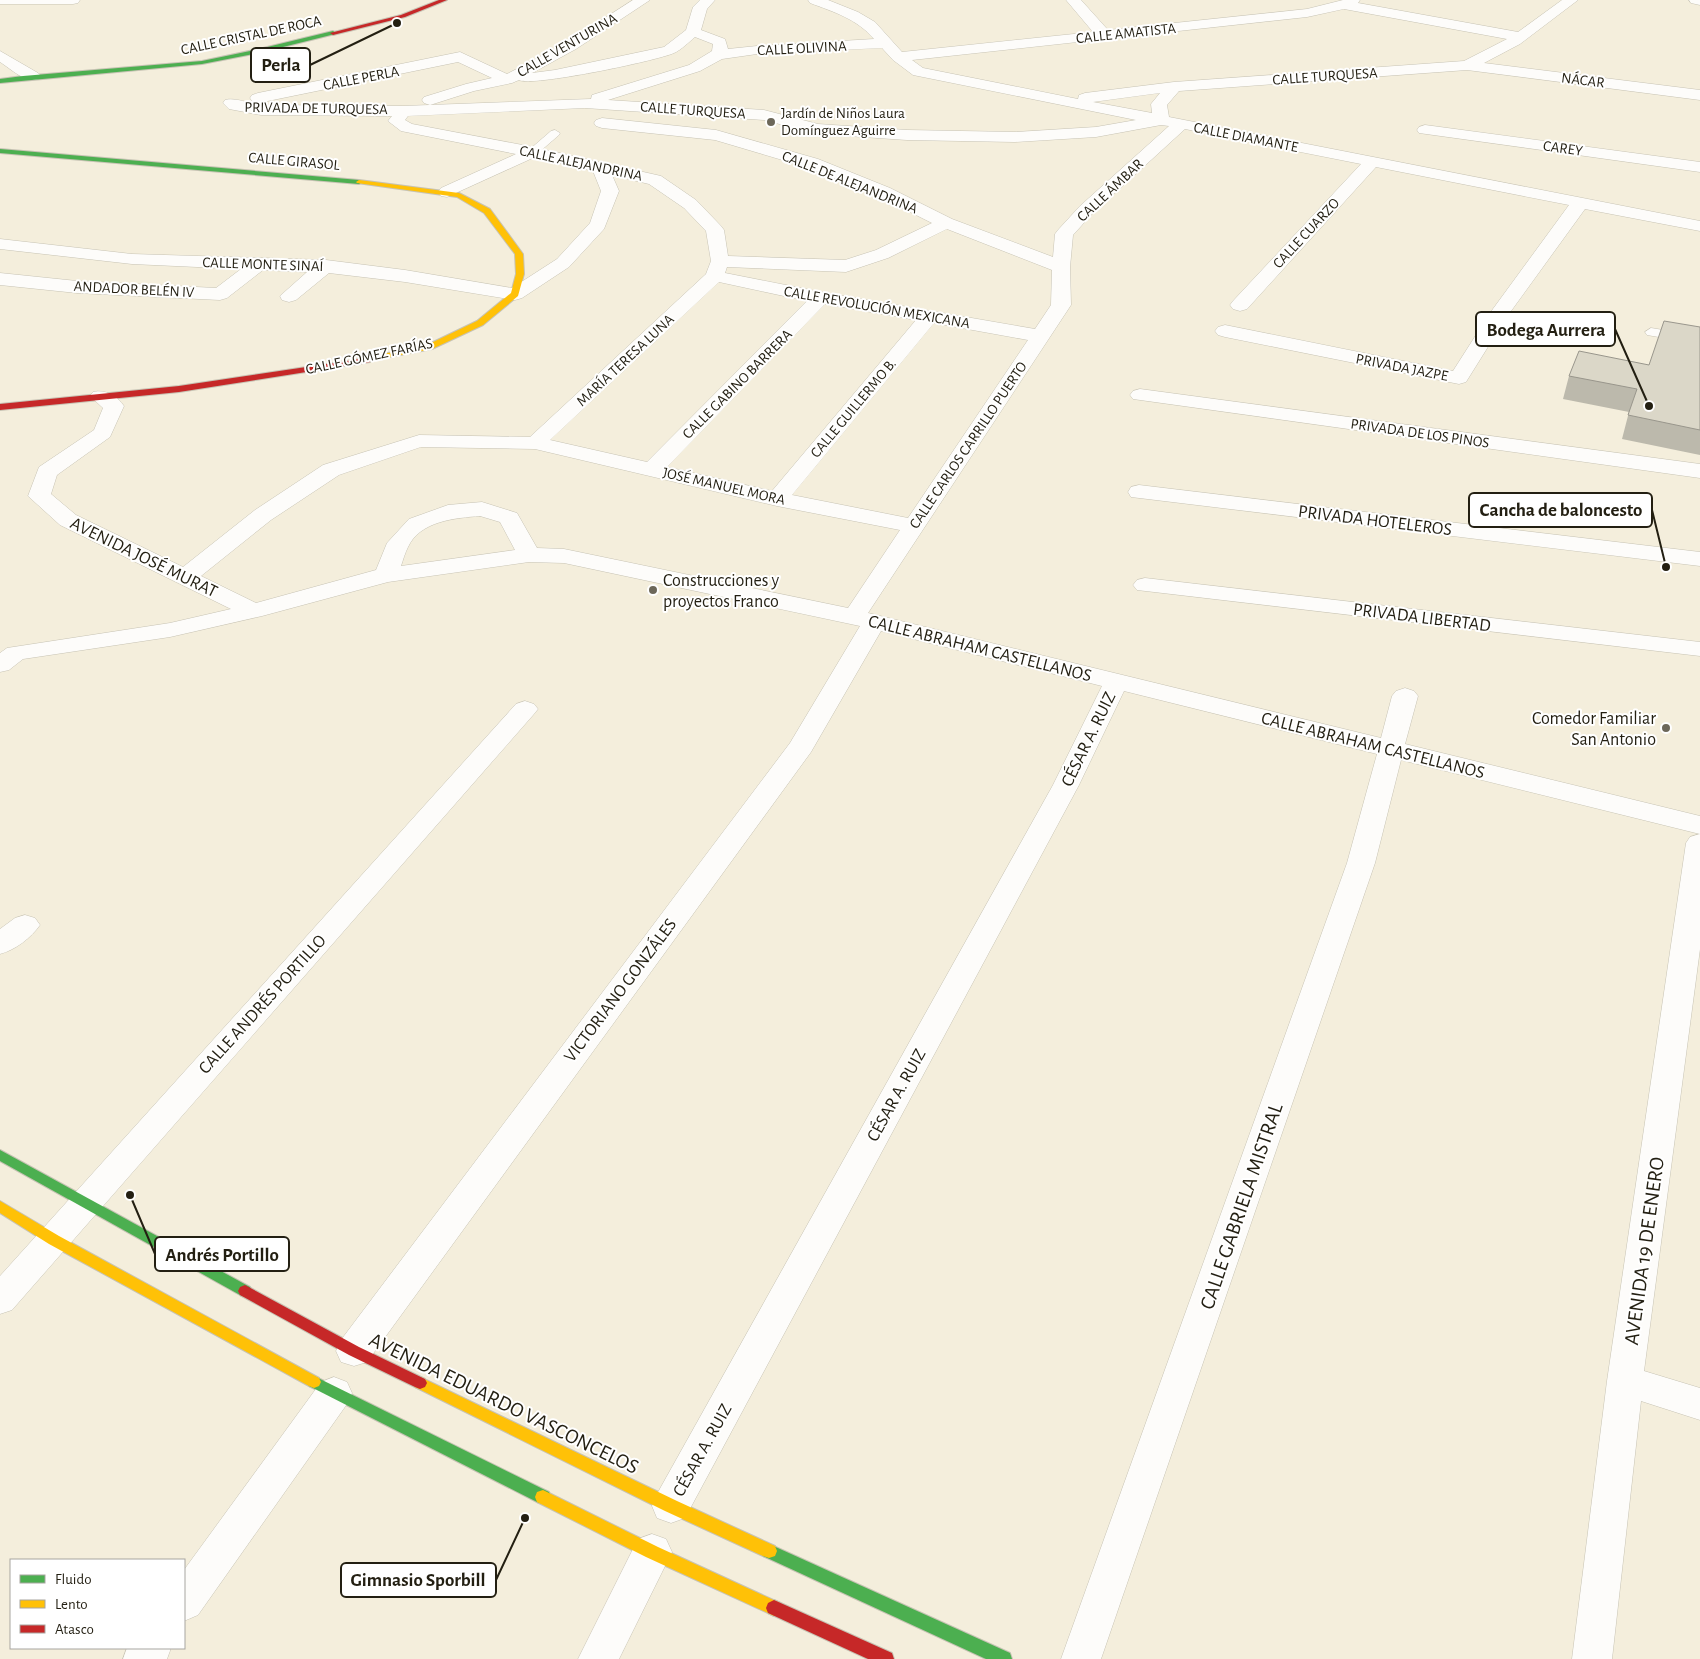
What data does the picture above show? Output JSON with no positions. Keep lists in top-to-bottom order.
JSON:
{
  "streets": {
    "street": [
      "CALLE AMATISTA",
      "CALLE CRISTAL DE ROCA",
      "CALLE VENTURINA",
      "CALLE OLIVINA",
      "CALLE TURQUESA",
      "CALLE PERLA",
      "NÁCAR",
      "PRIVADA DE TURQUESA",
      "CALLE DIAMANTE",
      "CAREY",
      "CALLE GIRASOL",
      "CALLE ALEJANDRINA",
      "CALLE DE ALEJANDRINA",
      "CALLE ÁMBAR",
      "CALLE CUARZO",
      "CALLE MONTE SINAÍ",
      "ANDADOR BELÉN IV",
      "CALLE REVOLUCIÓN MEXICANA",
      "CALLE GÓMEZ FARÍAS",
      "MARÍA TERESA LUNA",
      "PRIVADA JAZPE",
      "CALLE GABINO BARRERA",
      "CALLE GUILLERMO B.",
      "PRIVADA DE LOS PINOS",
      "CALLE CARLOS CARRILLO PUERTO",
      "JOSÉ MANUEL MORA",
      "PRIVADA HOTELEROS",
      "AVENIDA JOSÉ MURAT",
      "PRIVADA LIBERTAD",
      "CALLE ABRAHAM CASTELLANOS",
      "CÉSAR A. RUIZ",
      "VICTORIANO GONZÁLES",
      "CALLE ANDRÉS PORTILLO",
      "CALLE GABRIELA MISTRAL",
      "AVENIDA 19 DE ENERO",
      "AVENIDA EDUARDO VASCONCELOS"
    ]
  },
  "crossings": [
    ["CALLE AMATISTA", "CALLE DIAMANTE"],
    ["CALLE VENTURINA", "CALLE TURQUESA"],
    ["CALLE VENTURINA", "CALLE PERLA"],
    ["CALLE VENTURINA", "PRIVADA DE TURQUESA"],
    ["CALLE VENTURINA", "CALLE ALEJANDRINA"],
    ["CALLE OLIVINA", "CALLE DIAMANTE"],
    ["CALLE TURQUESA", "NÁCAR"],
    ["CALLE TURQUESA", "PRIVADA DE TURQUESA"],
    ["CALLE TURQUESA", "CALLE DIAMANTE"],
    ["CALLE TURQUESA", "CALLE ALEJANDRINA"],
    ["CALLE PERLA", "PRIVADA DE TURQUESA"],
    ["PRIVADA DE TURQUESA", "CALLE ALEJANDRINA"],
    ["CALLE DIAMANTE", "CALLE ÁMBAR"],
    ["CALLE DIAMANTE", "CALLE CUARZO"],
    ["CALLE DIAMANTE", "PRIVADA JAZPE"],
    ["CALLE GIRASOL", "CALLE MONTE SINAÍ"],
    ["CALLE GIRASOL", "CALLE GÓMEZ FARÍAS"],
    ["CALLE ALEJANDRINA", "CALLE REVOLUCIÓN MEXICANA"],
    ["CALLE ALEJANDRINA", "CALLE GÓMEZ FARÍAS"],
    ["CALLE ALEJANDRINA", "MARÍA TERESA LUNA"],
    ["CALLE DE ALEJANDRINA", "CALLE ÁMBAR"],
    ["CALLE DE ALEJANDRINA", "CALLE CARLOS CARRILLO PUERTO"],
    ["CALLE ÁMBAR", "CALLE CARLOS CARRILLO PUERTO"],
    ["CALLE MONTE SINAÍ", "ANDADOR BELÉN IV"],
    ["CALLE MONTE SINAÍ", "CALLE GÓMEZ FARÍAS"],
    ["CALLE REVOLUCIÓN MEXICANA", "MARÍA TERESA LUNA"],
    ["CALLE REVOLUCIÓN MEXICANA", "CALLE GABINO BARRERA"],
    ["CALLE REVOLUCIÓN MEXICANA", "CALLE GUILLERMO B."],
    ["CALLE REVOLUCIÓN MEXICANA", "CALLE CARLOS CARRILLO PUERTO"],
    ["CALLE GÓMEZ FARÍAS", "AVENIDA JOSÉ MURAT"],
    ["MARÍA TERESA LUNA", "JOSÉ MANUEL MORA"],
    ["CALLE GABINO BARRERA", "JOSÉ MANUEL MORA"],
    ["CALLE GUILLERMO B.", "JOSÉ MANUEL MORA"],
    ["CALLE CARLOS CARRILLO PUERTO", "JOSÉ MANUEL MORA"],
    ["CALLE CARLOS CARRILLO PUERTO", "CALLE ABRAHAM CASTELLANOS"],
    ["CALLE CARLOS CARRILLO PUERTO", "VICTORIANO GONZÁLES"],
    ["JOSÉ MANUEL MORA", "AVENIDA JOSÉ MURAT"],
    ["AVENIDA JOSÉ MURAT", "CALLE ABRAHAM CASTELLANOS"],
    ["CALLE ABRAHAM CASTELLANOS", "CÉSAR A. RUIZ"],
    ["CALLE ABRAHAM CASTELLANOS", "VICTORIANO GONZÁLES"],
    ["CALLE ABRAHAM CASTELLANOS", "CALLE GABRIELA MISTRAL"],
    ["CÉSAR A. RUIZ", "AVENIDA EDUARDO VASCONCELOS"],
    ["VICTORIANO GONZÁLES", "AVENIDA EDUARDO VASCONCELOS"],
    ["CALLE ANDRÉS PORTILLO", "AVENIDA EDUARDO VASCONCELOS"]
  ],
  "places": [
    "Perla",
    "Jardín de Niños Laura Domínguez Aguirre",
    "Bodega Aurrera",
    "Cancha de baloncesto",
    "Construcciones y proyectos Franco",
    "Comedor Familiar San Antonio",
    "Andrés Portillo",
    "Gimnasio Sporbill"
  ],
  "legend": ["Fluido", "Lento", "Atasco"]
}
